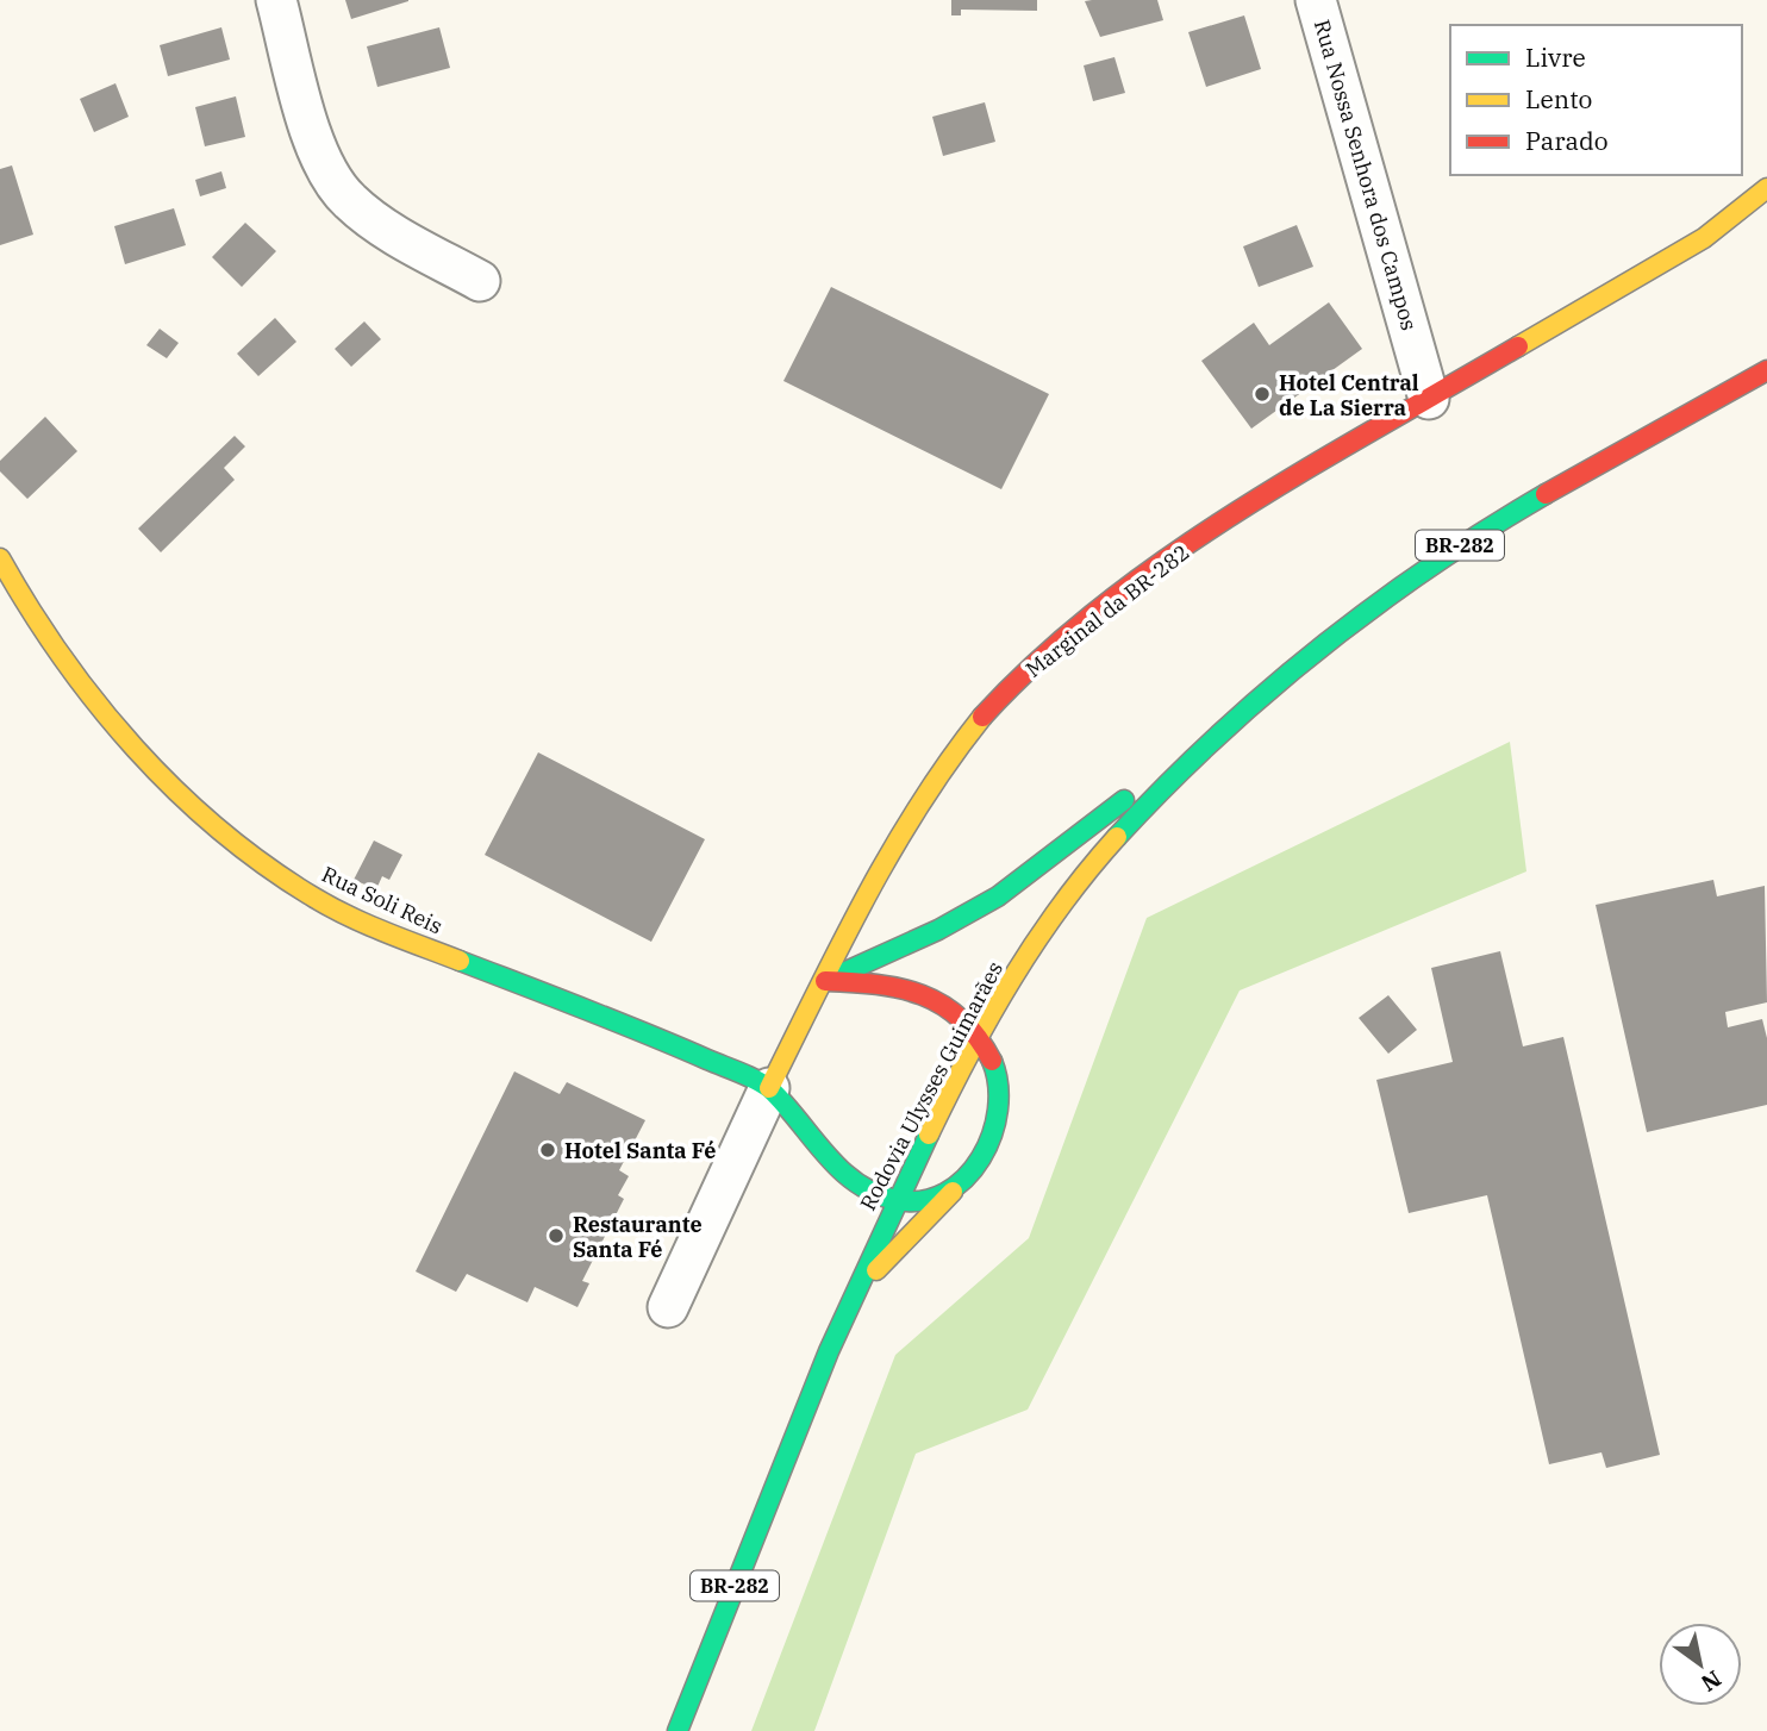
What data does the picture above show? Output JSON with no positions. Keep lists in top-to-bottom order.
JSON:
{
  "streets": {
    "main road": [
      "BR-282",
      "Marginal da BR-282",
      "Rua Soli Reis",
      "Rodovia Ulysses Guimarães"
    ],
    "street": ["Rua Nossa Senhora dos Campos"]
  },
  "crossings": [
    ["Rua Nossa Senhora dos Campos", "Marginal da BR-282"],
    ["Marginal da BR-282", "Rua Soli Reis"]
  ],
  "places": ["Hotel Central de La Sierra", "Hotel Santa Fé", "Restaurante Santa Fé"],
  "legend": ["Livre", "Lento", "Parado"],
  "north": "bottom right"
}
